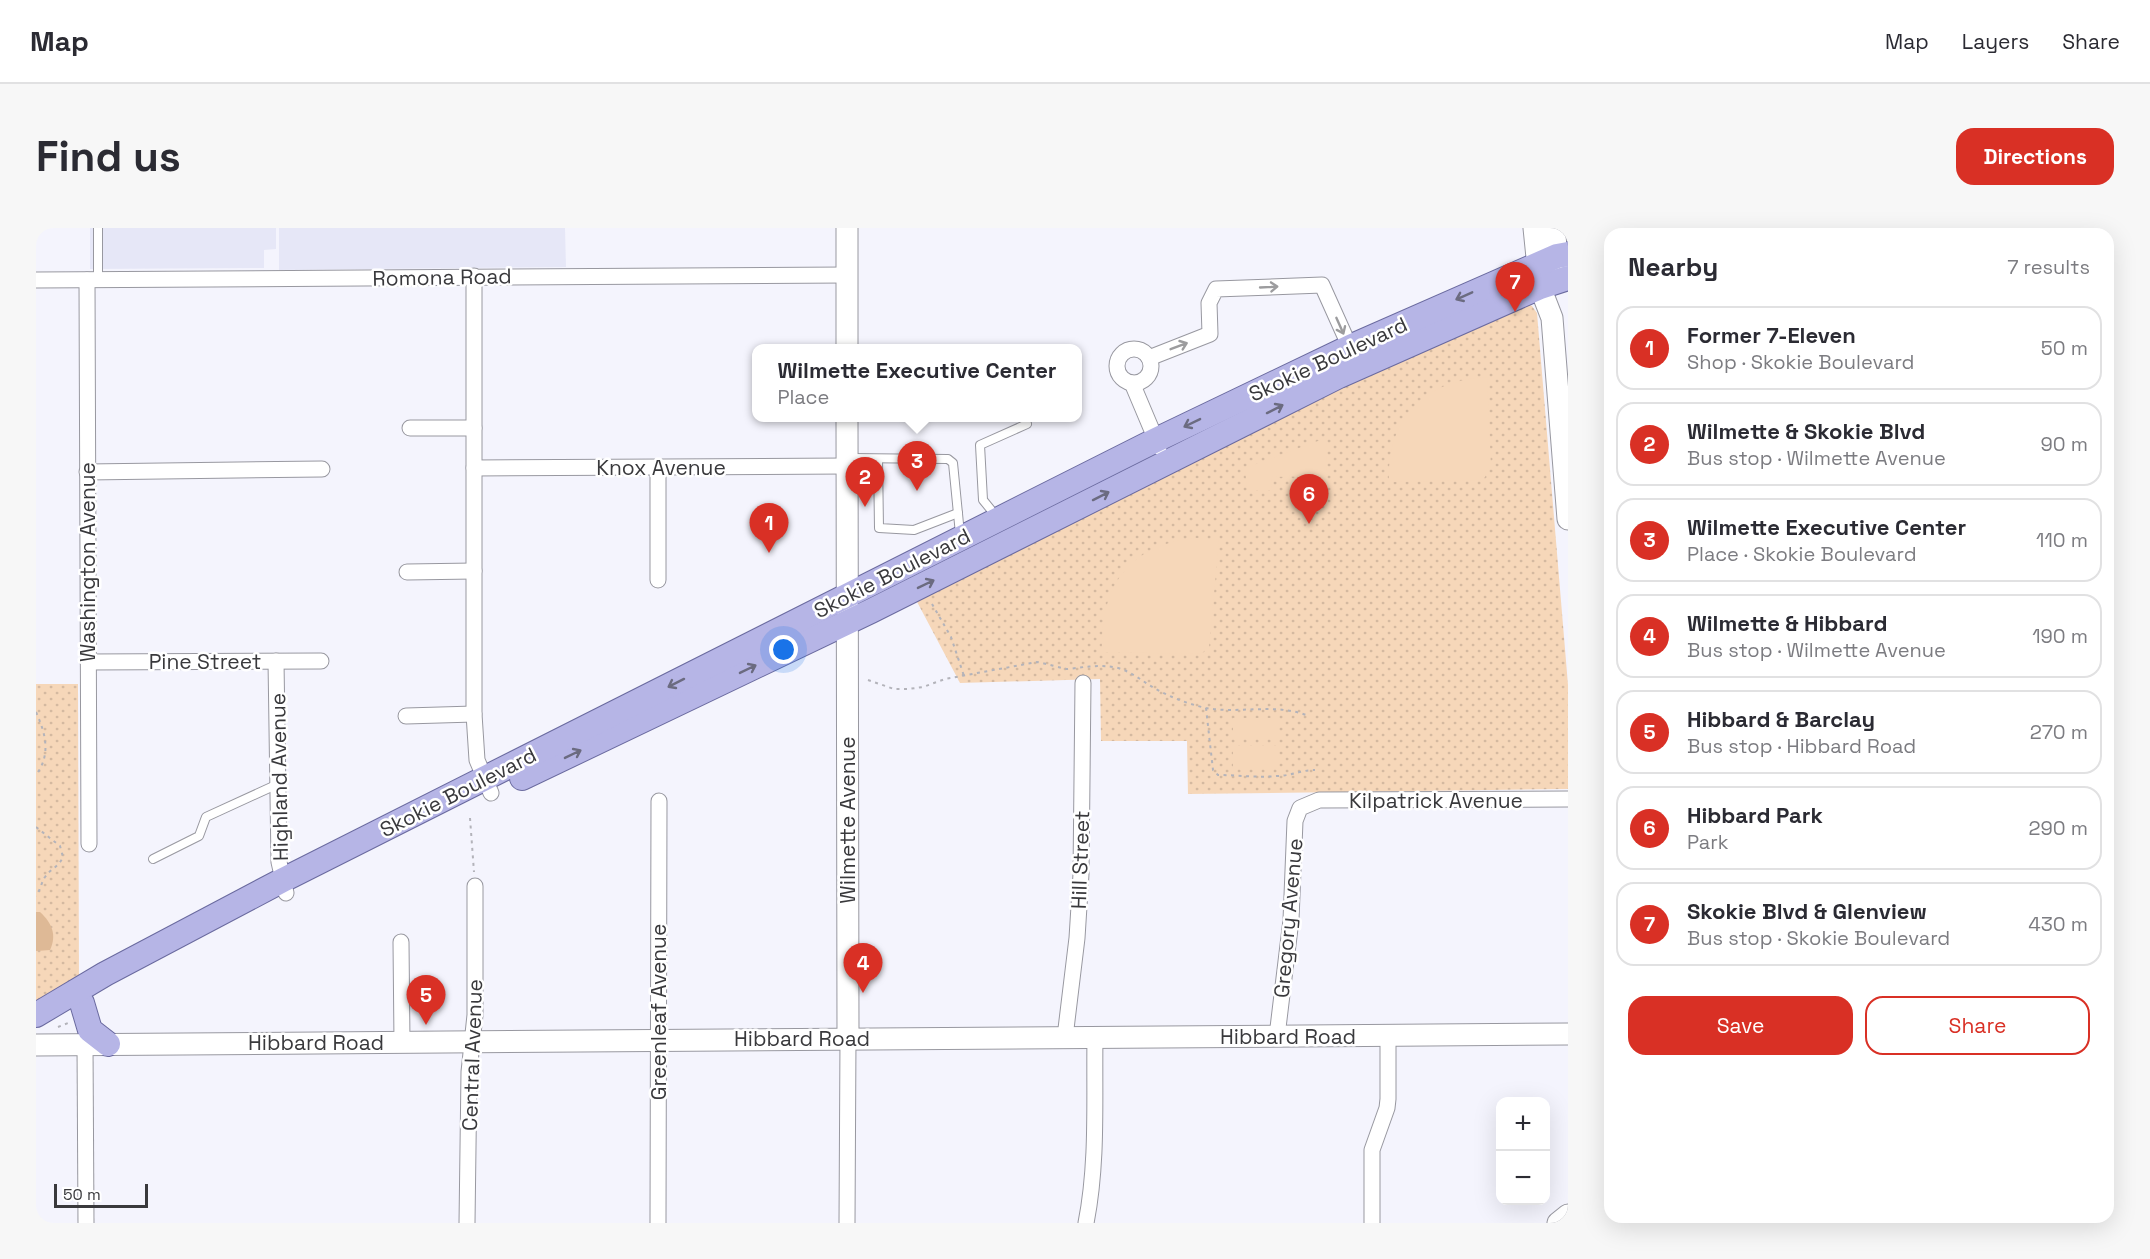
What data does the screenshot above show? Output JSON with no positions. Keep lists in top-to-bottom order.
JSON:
{
  "streets": {
    "main road": ["Skokie Boulevard"],
    "street": [
      "Romona Road",
      "Knox Avenue",
      "Washington Avenue",
      "Pine Street",
      "Highland Avenue",
      "Kilpatrick Avenue",
      "Wilmette Avenue",
      "Hill Street",
      "Gregory Avenue",
      "Greenleaf Avenue",
      "Hibbard Road",
      "Central Avenue"
    ]
  },
  "crossings": [
    ["Romona Road", "Washington Avenue"],
    ["Skokie Boulevard", "Highland Avenue"],
    ["Skokie Boulevard", "Wilmette Avenue"],
    ["Knox Avenue", "Wilmette Avenue"],
    ["Washington Avenue", "Pine Street"],
    ["Pine Street", "Highland Avenue"],
    ["Kilpatrick Avenue", "Gregory Avenue"],
    ["Wilmette Avenue", "Hibbard Road"],
    ["Hill Street", "Hibbard Road"],
    ["Gregory Avenue", "Hibbard Road"],
    ["Greenleaf Avenue", "Hibbard Road"],
    ["Hibbard Road", "Central Avenue"]
  ],
  "scale_bar": "50 m",
  "page": {
    "header": "Map",
    "nav": ["Map", "Layers", "Share"],
    "buttons": [
      "Directions",
      ["Save", "Share"]
    ],
    "title": "Find us",
    "heading": ["Nearby", "7 results"],
    "pins": [
      "7",
      "3",
      "2",
      "6",
      "1",
      "4",
      "5"
    ],
    "list": [
      {
        "mark": "1",
        "name": "Former 7-Eleven",
        "note": "Shop · Skokie Boulevard",
        "value": "50 m"
      },
      {
        "mark": "2",
        "name": "Wilmette & Skokie Blvd",
        "note": "Bus stop · Wilmette Avenue",
        "value": "90 m"
      },
      {
        "mark": "3",
        "name": "Wilmette Executive Center",
        "note": "Place · Skokie Boulevard",
        "value": "110 m"
      },
      {
        "mark": "4",
        "name": "Wilmette & Hibbard",
        "note": "Bus stop · Wilmette Avenue",
        "value": "190 m"
      },
      {
        "mark": "5",
        "name": "Hibbard & Barclay",
        "note": "Bus stop · Hibbard Road",
        "value": "270 m"
      },
      {
        "mark": "6",
        "name": "Hibbard Park",
        "note": "Park",
        "value": "290 m"
      },
      {
        "mark": "7",
        "name": "Skokie Blvd & Glenview",
        "note": "Bus stop · Skokie Boulevard",
        "value": "430 m"
      }
    ],
    "popup": ["Wilmette Executive Center", "Place"],
    "map_buttons": ["+", "−"],
    "scale": "50 m"
  }
}
